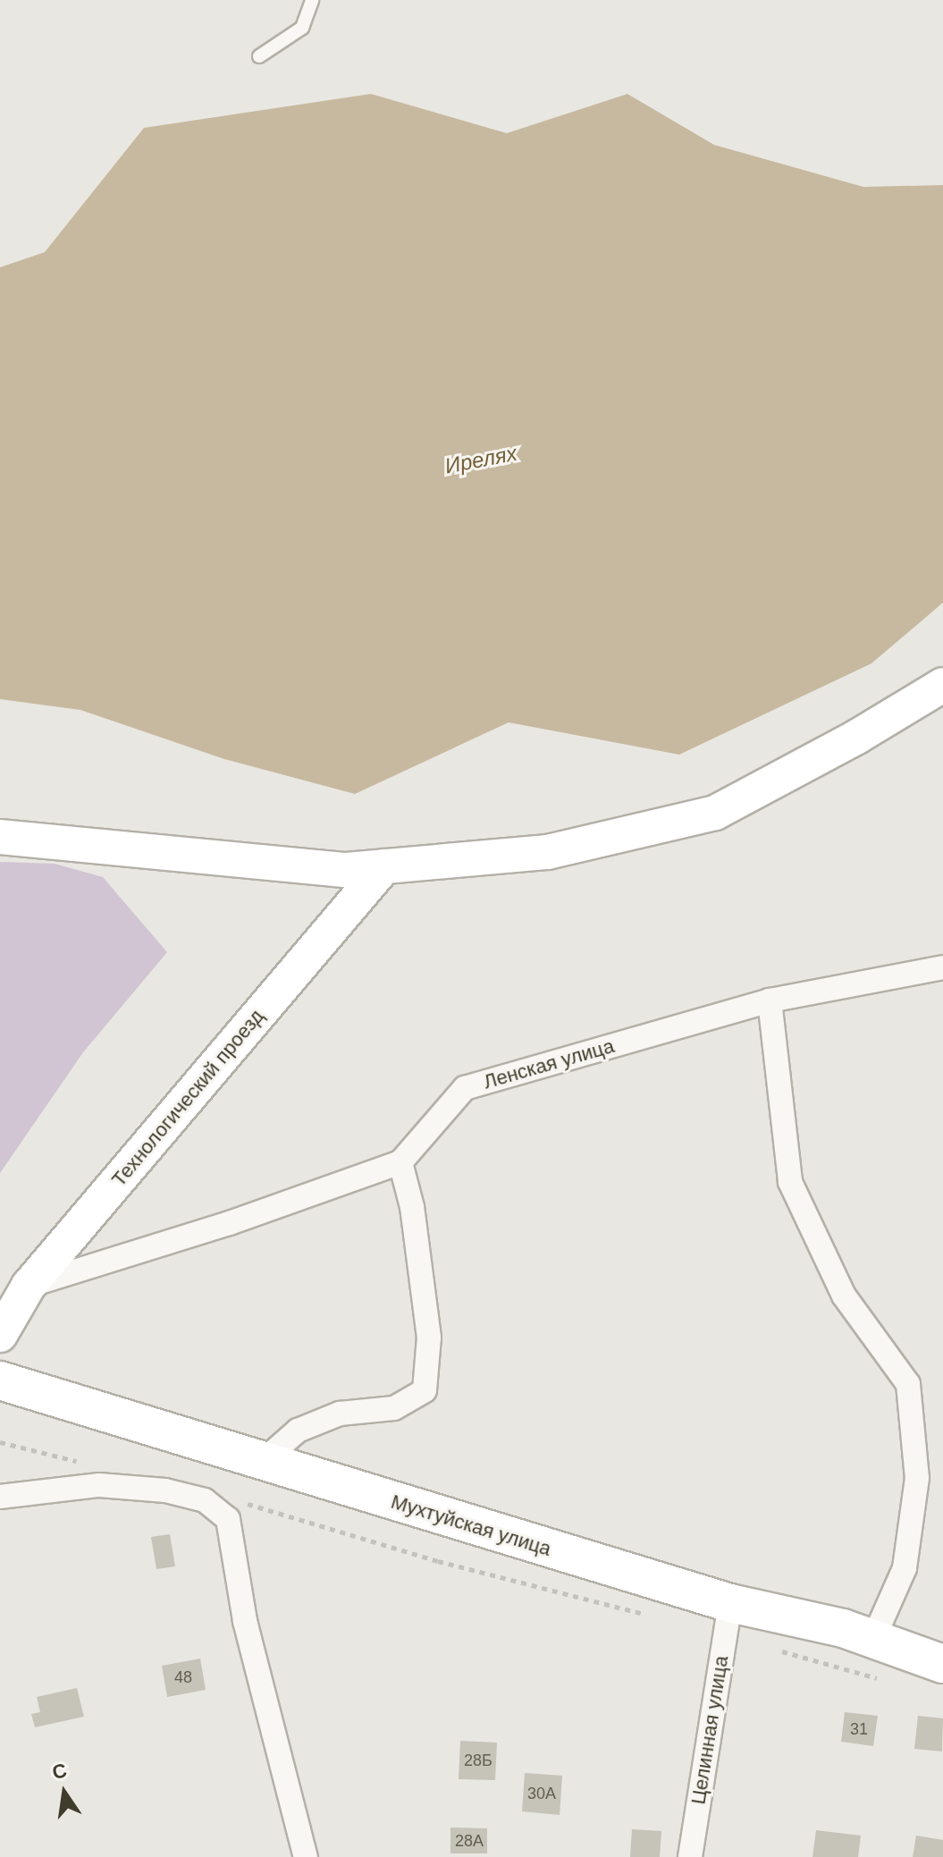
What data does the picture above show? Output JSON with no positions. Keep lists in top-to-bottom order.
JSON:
{
  "streets": {
    "main road": ["Мухтуйская улица"],
    "street": ["Ленская улица", "Технологический проезд", "Целинная улица"]
  },
  "crossings": [
    ["Ленская улица", "Технологический проезд"],
    ["Мухтуйская улица", "Целинная улица"]
  ],
  "water": ["Ирелях"],
  "house_numbers": [
    "48",
    "31",
    "28Б",
    "30А",
    "28А"
  ],
  "north": "top"
}
